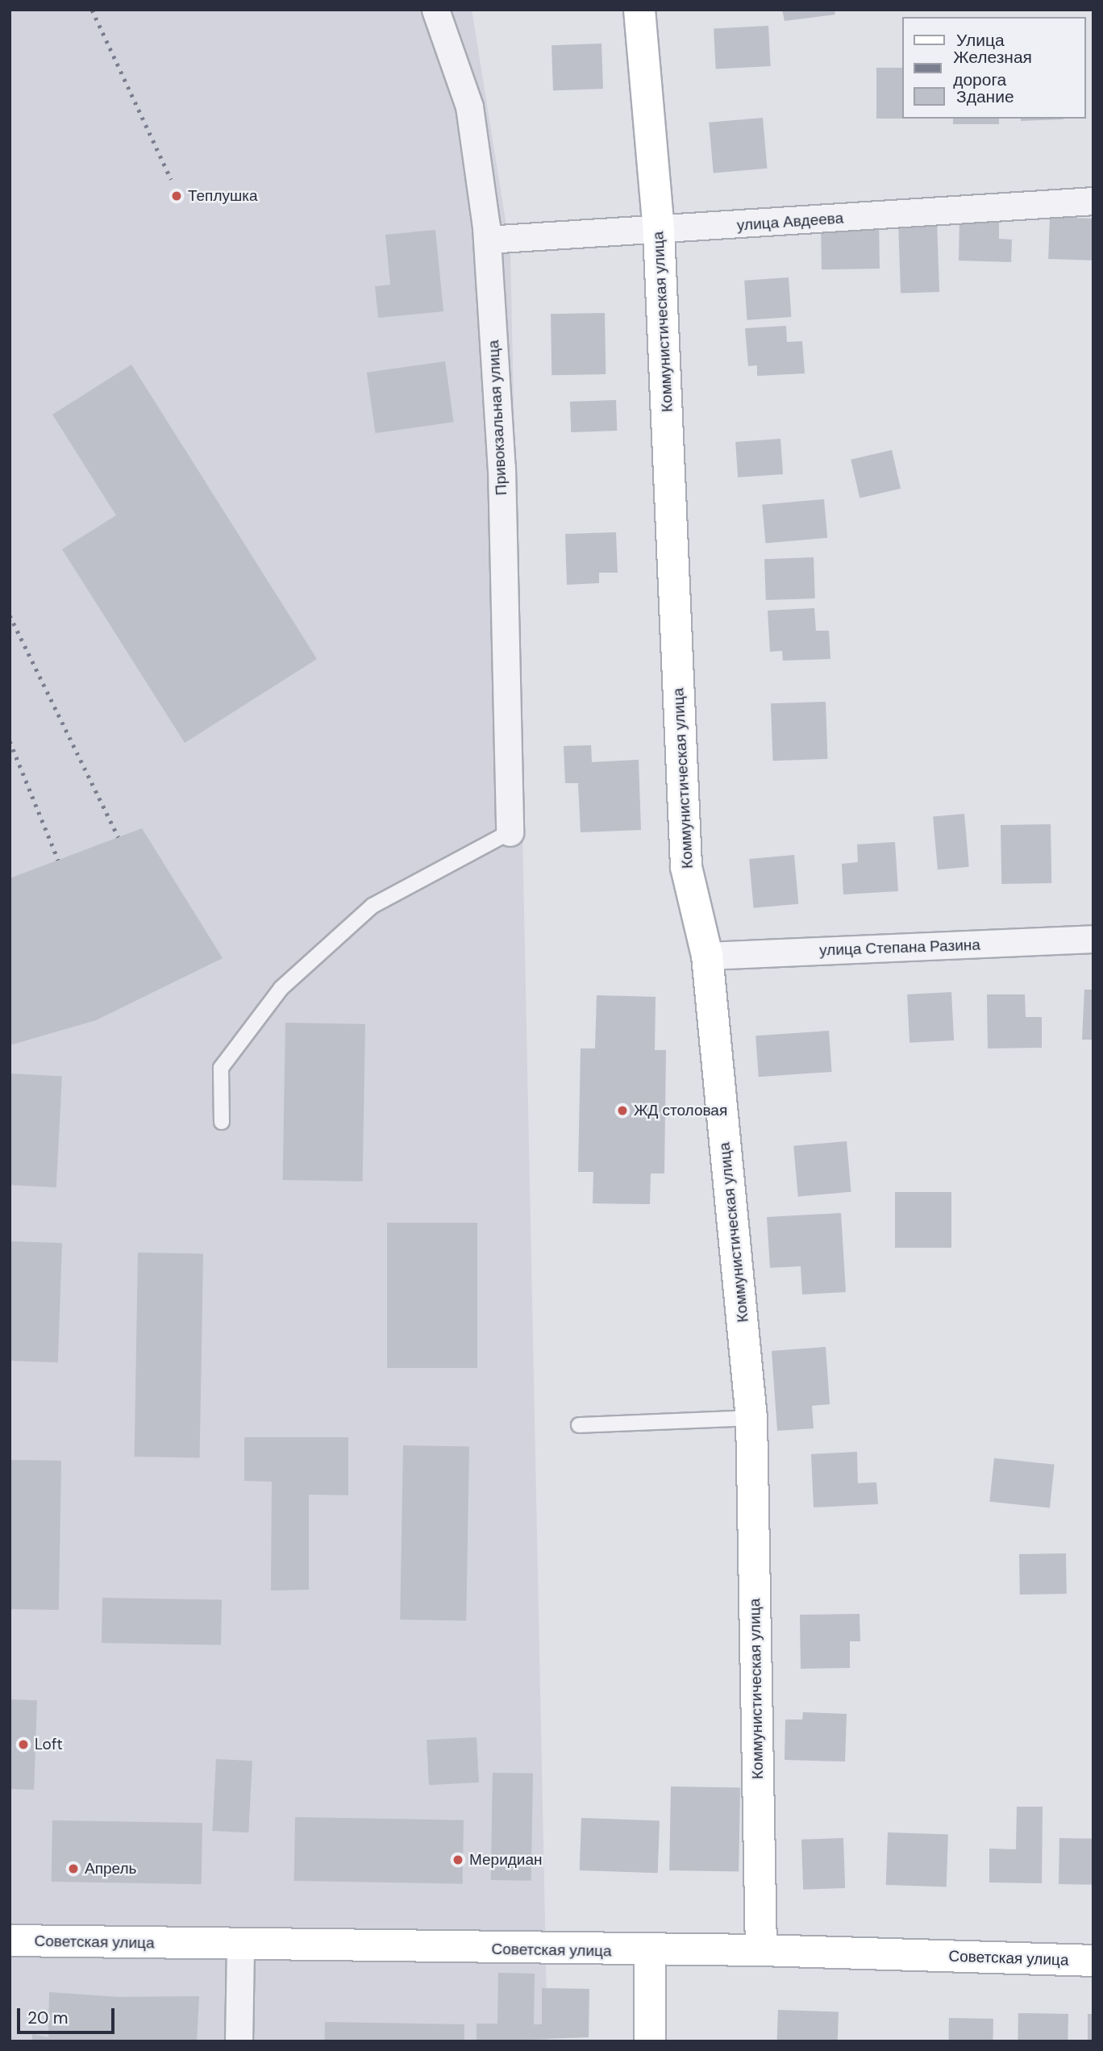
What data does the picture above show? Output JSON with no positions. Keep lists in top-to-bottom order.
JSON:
{
  "streets": {
    "street": [
      "улица Авдеева",
      "Коммунистическая улица",
      "Привокзальная улица",
      "улица Степана Разина",
      "Советская улица"
    ]
  },
  "crossings": [
    ["улица Авдеева", "Коммунистическая улица"],
    ["улица Авдеева", "Привокзальная улица"],
    ["Коммунистическая улица", "улица Степана Разина"],
    ["Коммунистическая улица", "Советская улица"]
  ],
  "places": [
    "Теплушка",
    "ЖД столовая",
    "Loft",
    "Меридиан",
    "Апрель"
  ],
  "legend": ["Улица", "Железная дорога", "Здание"],
  "scale_bar": "20 m"
}
